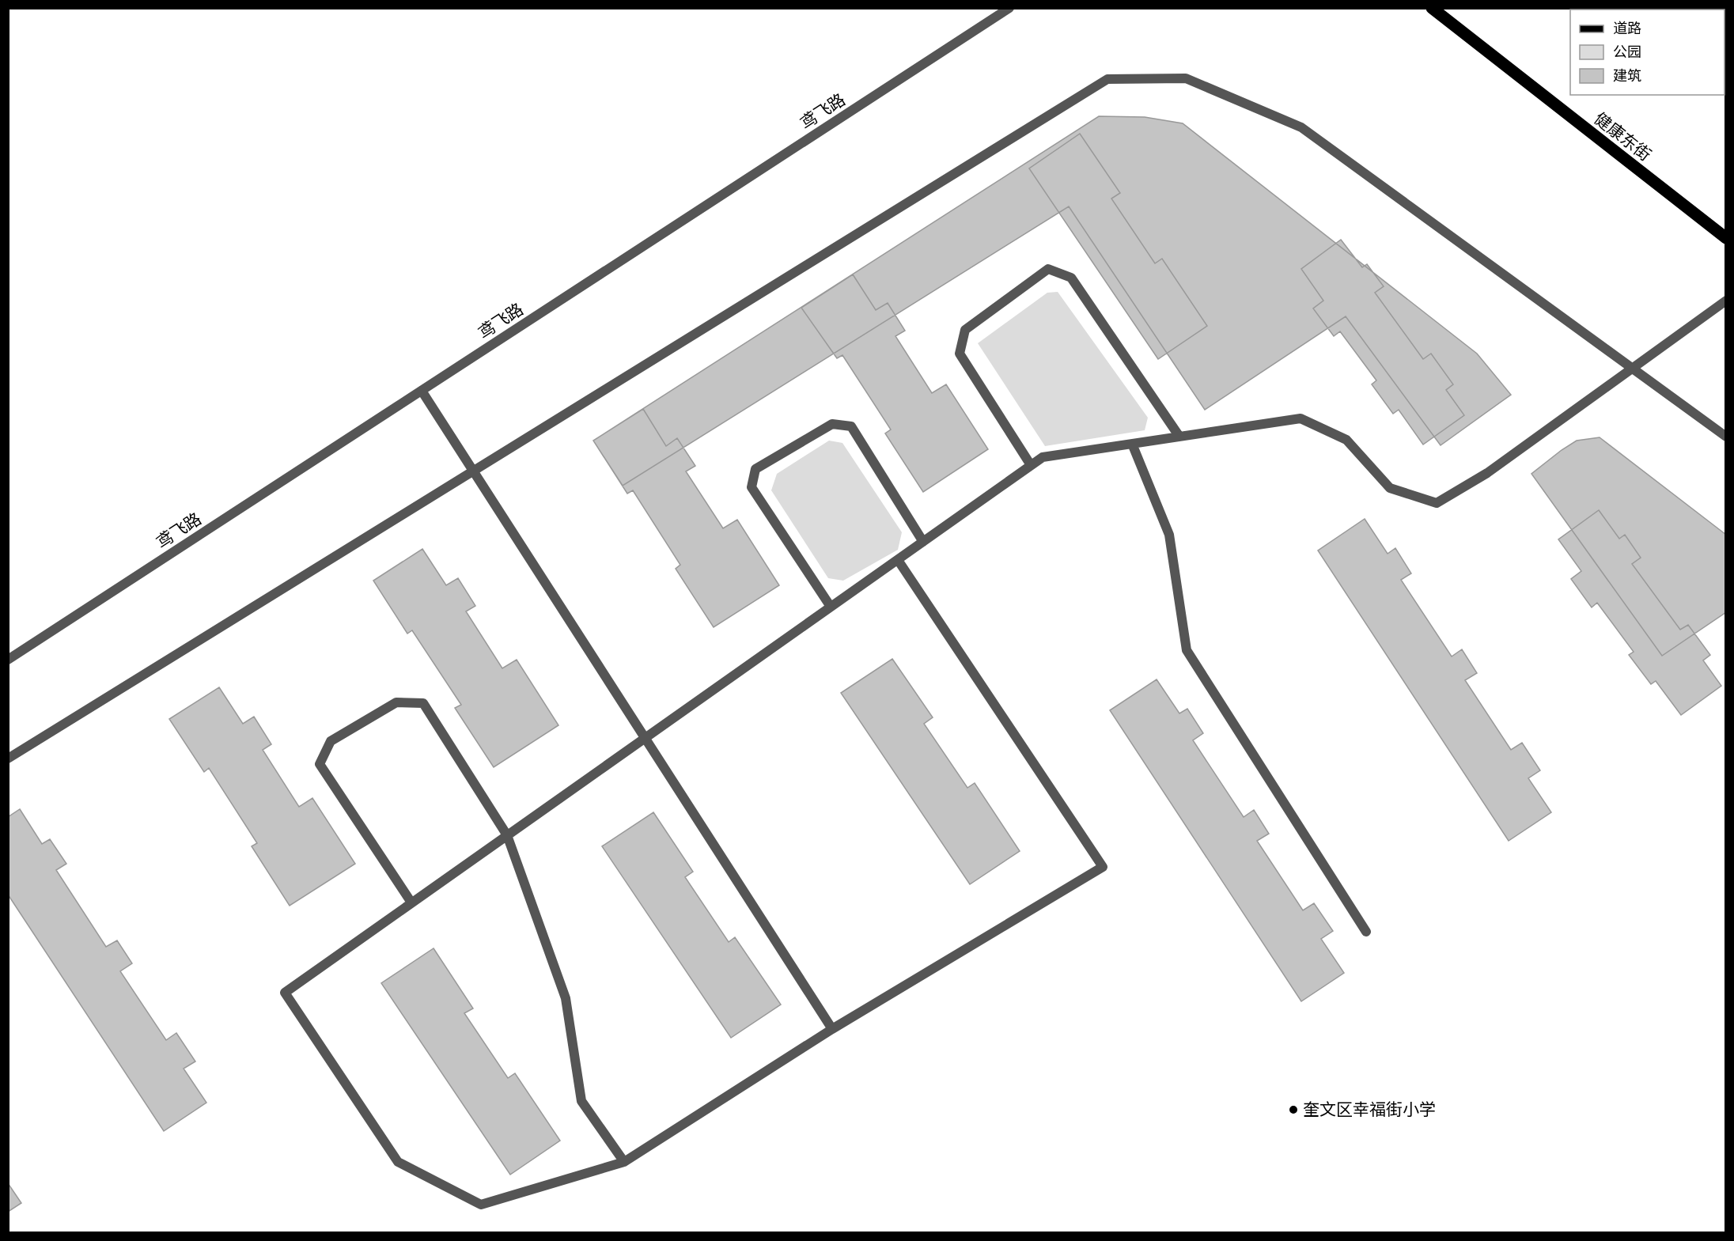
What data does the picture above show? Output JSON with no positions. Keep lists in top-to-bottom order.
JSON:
{
  "streets": {
    "main road": ["健康东街"],
    "street": ["鸢飞路"]
  },
  "places": ["奎文区幸福街小学"],
  "legend": ["道路", "公园", "建筑"]
}
